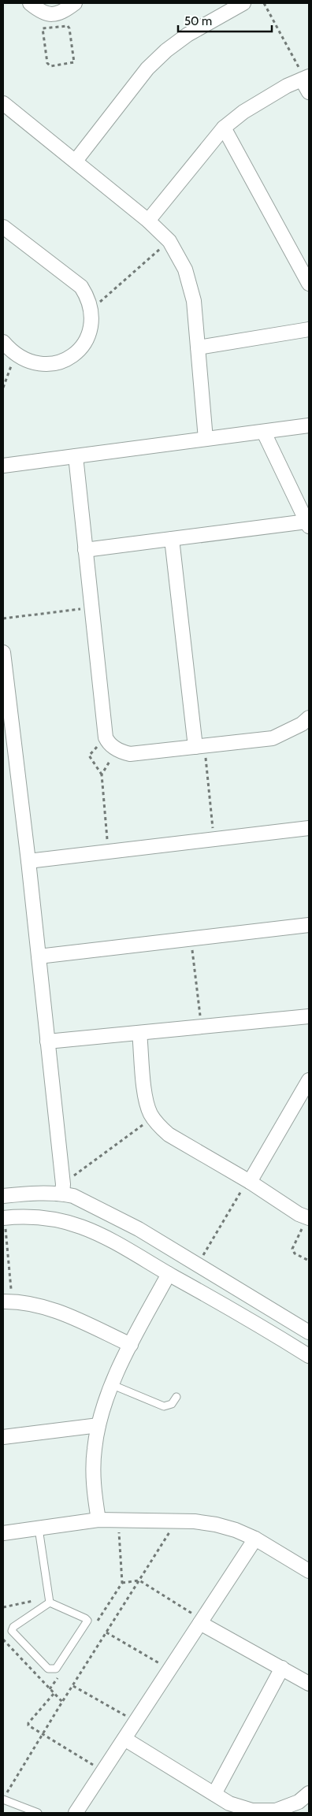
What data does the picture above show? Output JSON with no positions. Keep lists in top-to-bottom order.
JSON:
{
  "scale_bar": "50 m"
}
